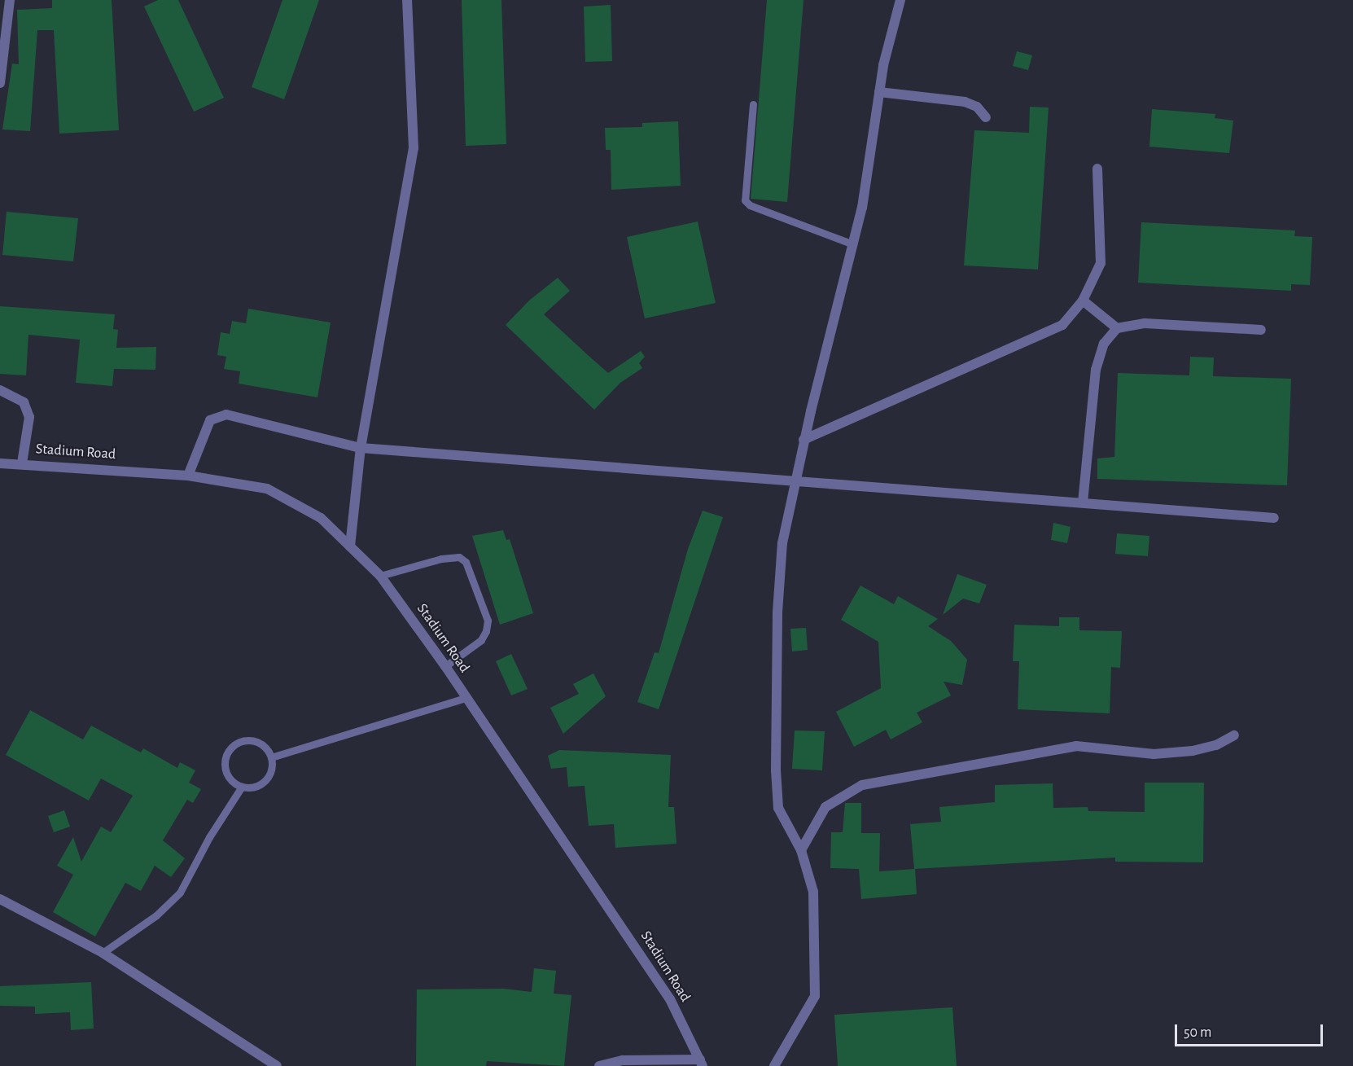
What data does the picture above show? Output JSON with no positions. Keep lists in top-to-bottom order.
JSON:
{
  "streets": {
    "street": ["Stadium Road"]
  },
  "scale_bar": "50 m"
}
